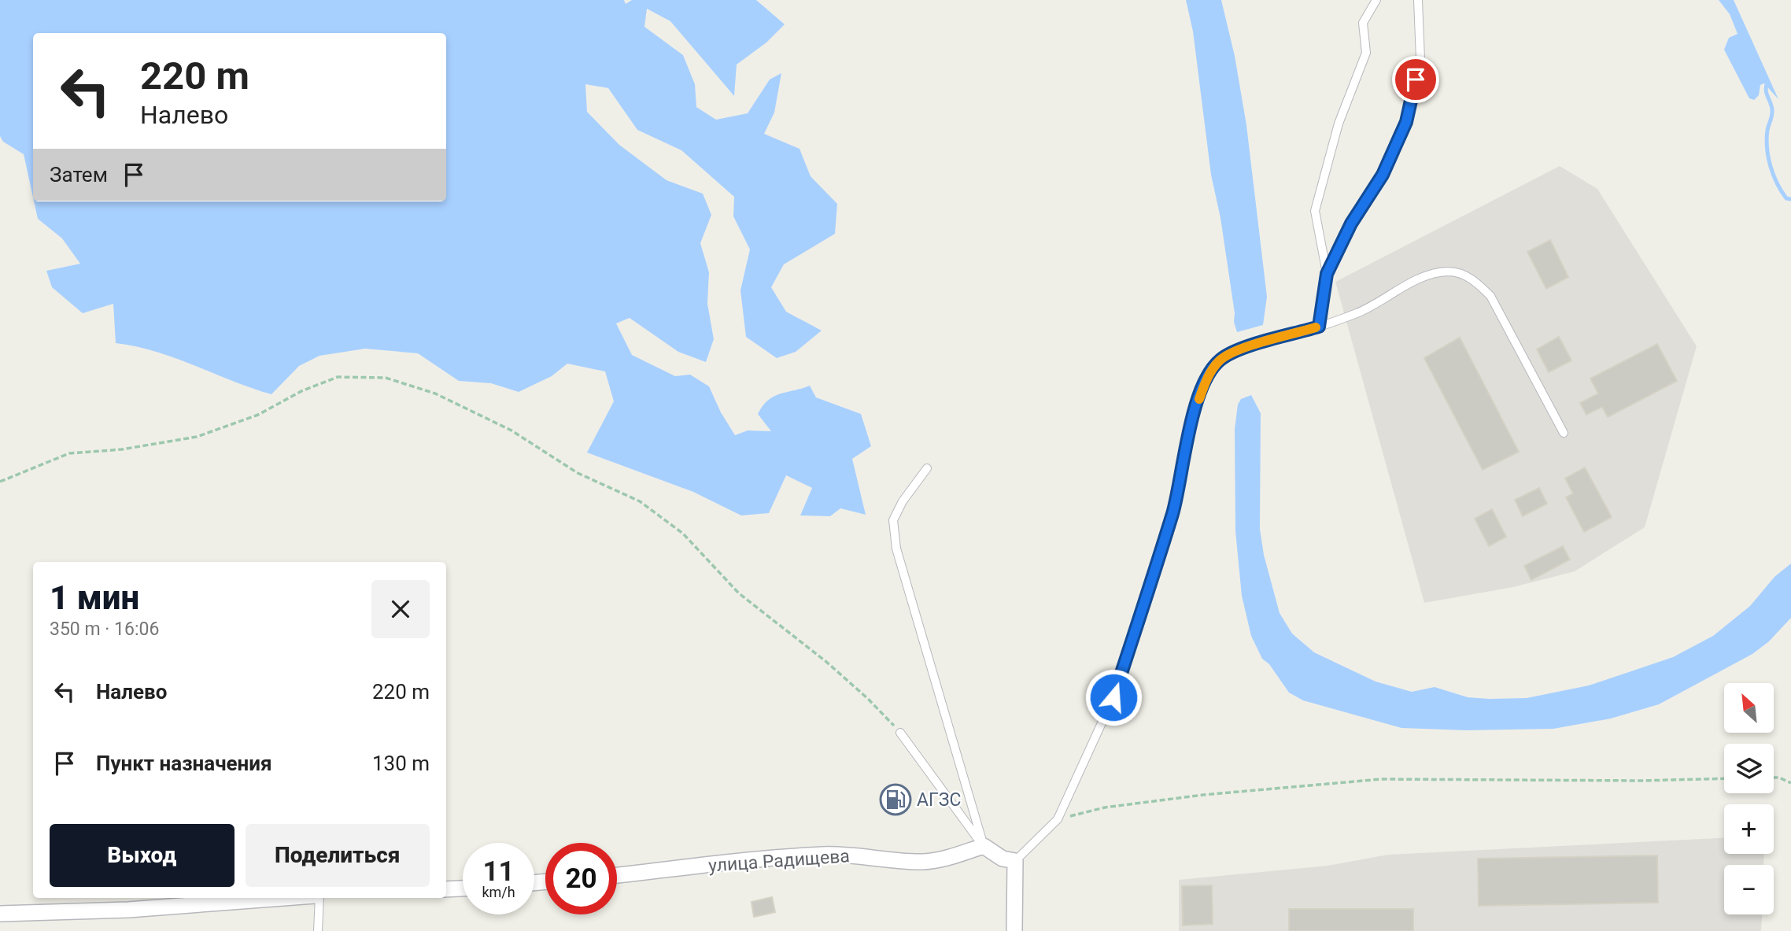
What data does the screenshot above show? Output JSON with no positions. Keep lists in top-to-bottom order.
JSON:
{
  "streets": {
    "street": ["улица Радищева"]
  },
  "places": {
    "fuel station": ["АГЗС"]
  },
  "north": "top left",
  "page": {
    "turn": ["220 m", "Налево"],
    "then": "Затем",
    "heading": ["1 мин", "350 m · 16:06"],
    "list": [
      {
        "name": "Налево",
        "value": "220 m"
      },
      {
        "name": "Пункт назначения",
        "value": "130 m"
      }
    ],
    "map_buttons": ["+", "−"],
    "buttons": ["Выход", "Поделиться"],
    "speed": "11 km/h",
    "limit": "20"
  }
}
